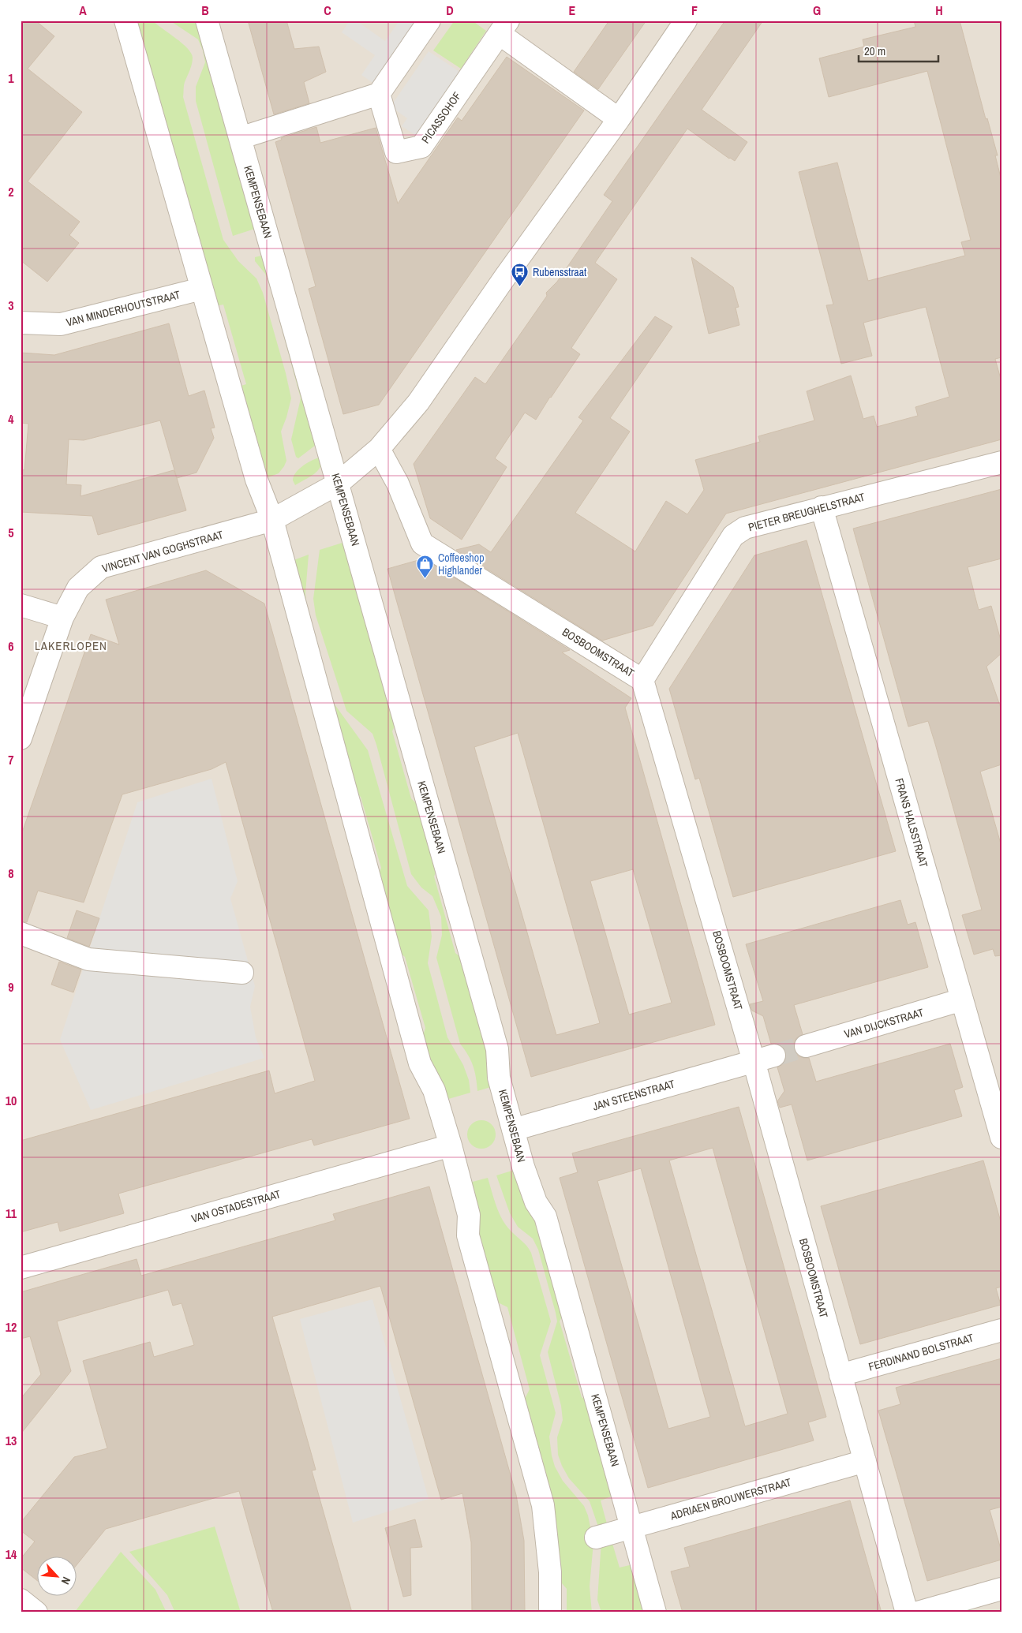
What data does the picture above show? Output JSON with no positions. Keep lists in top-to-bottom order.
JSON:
{
  "streets": {
    "street": [
      "PICASSOHOF",
      "KEMPENSEBAAN",
      "VAN MINDERHOUTSTRAAT",
      "PIETER BREUGHELSTRAAT",
      "VINCENT VAN GOGHSTRAAT",
      "BOSBOOMSTRAAT",
      "FRANS HALSSTRAAT",
      "VAN DIJCKSTRAAT",
      "JAN STEENSTRAAT",
      "VAN OSTADESTRAAT",
      "FERDINAND BOLSTRAAT",
      "ADRIAEN BROUWERSTRAAT"
    ]
  },
  "crossings": [
    ["KEMPENSEBAAN", "JAN STEENSTRAAT"],
    ["KEMPENSEBAAN", "ADRIAEN BROUWERSTRAAT"],
    ["PIETER BREUGHELSTRAAT", "BOSBOOMSTRAAT"],
    ["PIETER BREUGHELSTRAAT", "FRANS HALSSTRAAT"],
    ["BOSBOOMSTRAAT", "JAN STEENSTRAAT"],
    ["BOSBOOMSTRAAT", "FERDINAND BOLSTRAAT"],
    ["BOSBOOMSTRAAT", "ADRIAEN BROUWERSTRAAT"],
    ["FRANS HALSSTRAAT", "VAN DIJCKSTRAAT"]
  ],
  "districts": ["LAKERLOPEN"],
  "places": {
    "bus stop": ["Rubensstraat"],
    "shop": ["Coffeeshop Highlander"]
  },
  "scale_bar": "20 m",
  "north": "bottom right",
  "grid": {
    "columns": [
      "A",
      "B",
      "C",
      "D",
      "E",
      "F",
      "G",
      "H"
    ],
    "rows": [
      "1",
      "2",
      "3",
      "4",
      "5",
      "6",
      "7",
      "8",
      "9",
      "10",
      "11",
      "12",
      "13",
      "14"
    ]
  }
}
